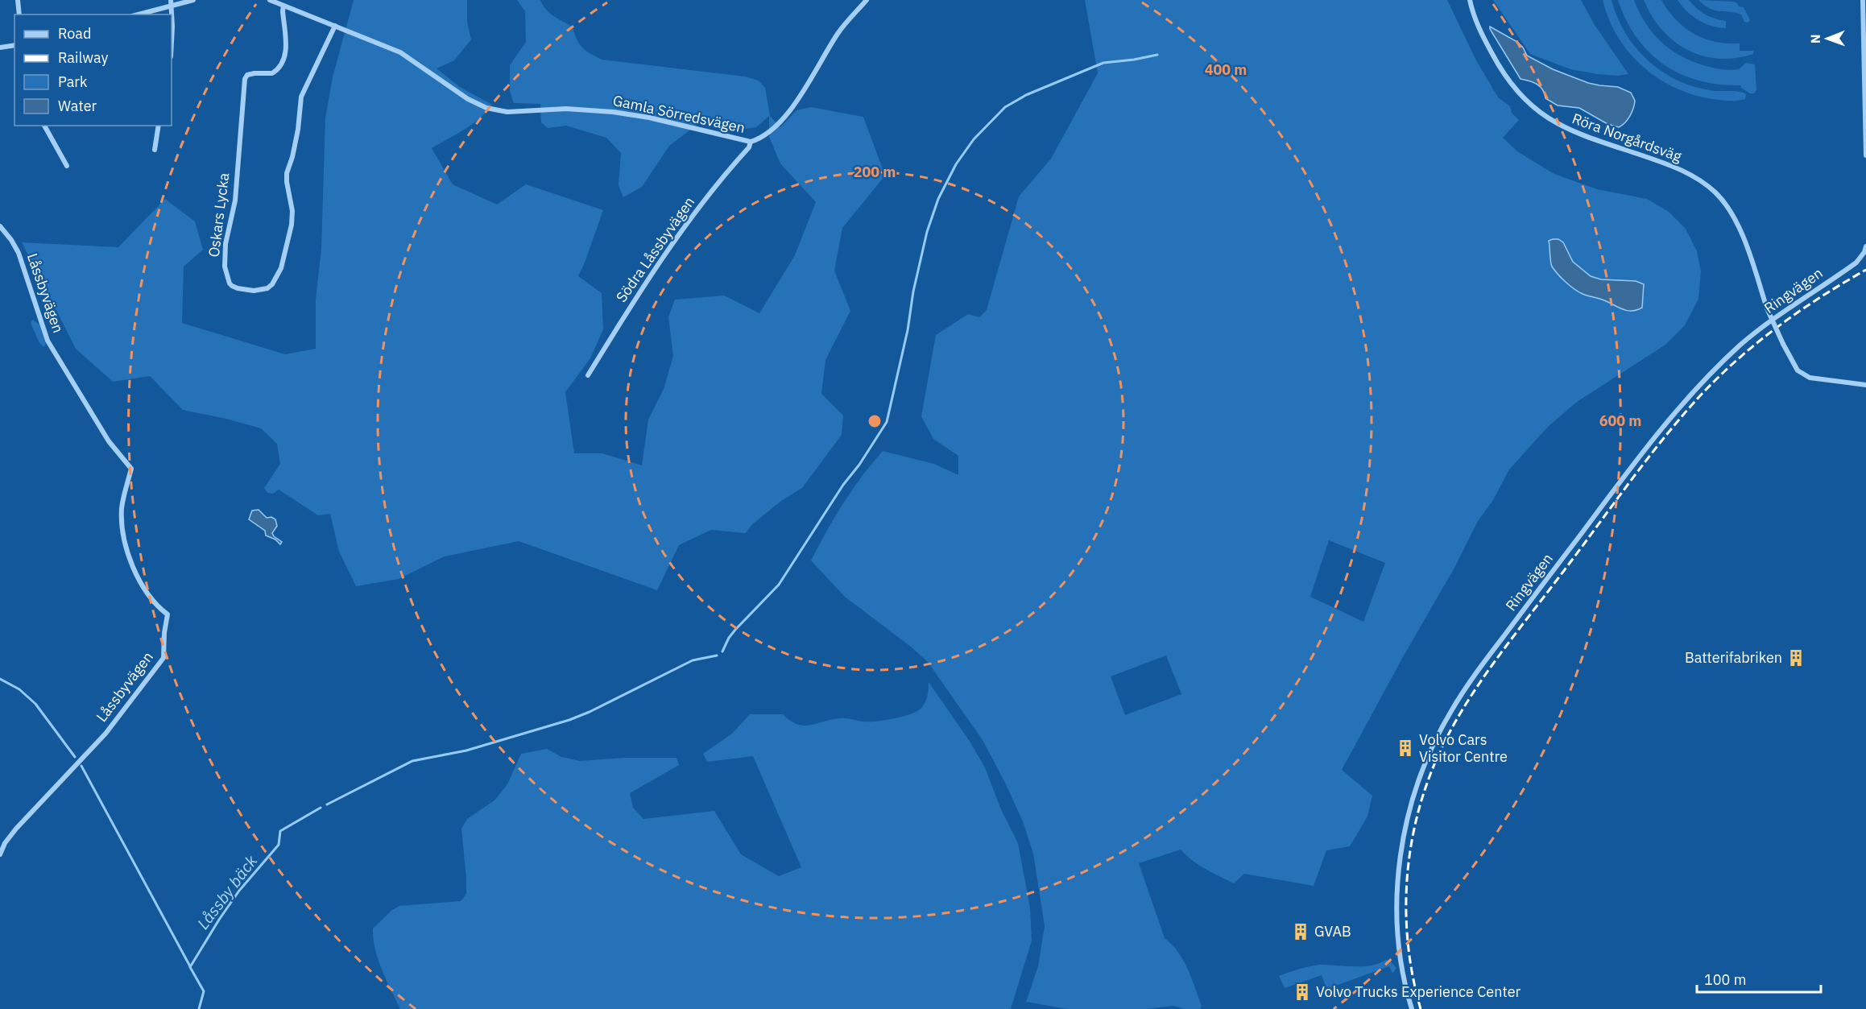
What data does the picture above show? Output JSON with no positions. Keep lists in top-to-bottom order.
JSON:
{
  "streets": {
    "street": [
      "Gamla Sörredsvägen",
      "Röra Norgårdsväg",
      "Oskars Lycka",
      "Södra Låssbyvägen",
      "Ringvägen",
      "Låssbyvägen"
    ]
  },
  "crossings": [
    ["Gamla Sörredsvägen", "Oskars Lycka"],
    ["Gamla Sörredsvägen", "Södra Låssbyvägen"]
  ],
  "water": ["Låssby bäck"],
  "places": {
    "building": [
      "Batterifabriken",
      "Volvo Cars Visitor Centre",
      "GVAB",
      "Volvo Trucks Experience Center"
    ]
  },
  "legend": [
    "Road",
    "Railway",
    "Park",
    "Water"
  ],
  "scale_bar": "100 m",
  "north": "left",
  "rings": ["400 m", "200 m", "600 m"]
}
